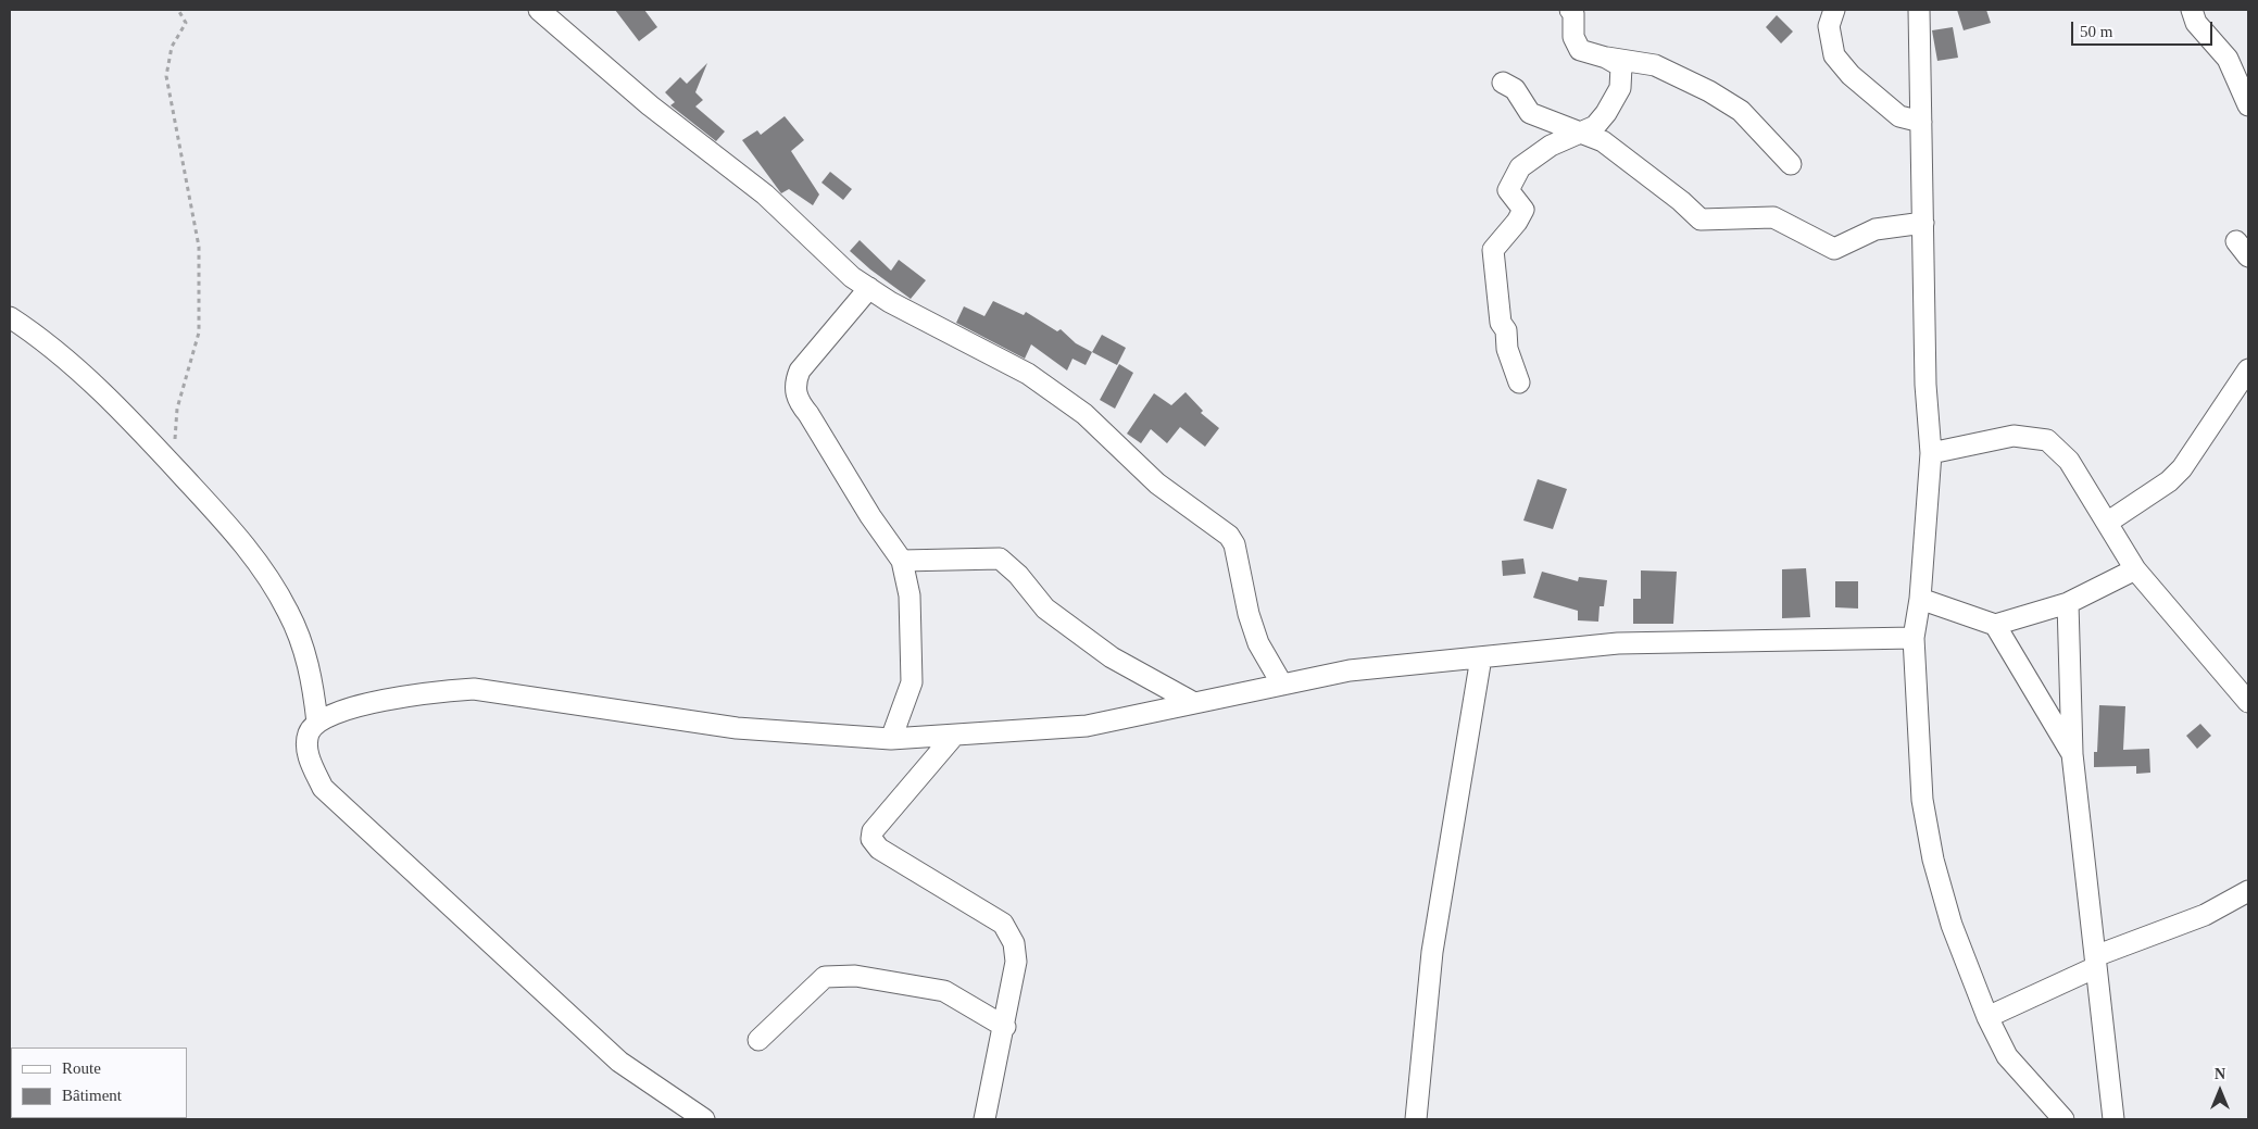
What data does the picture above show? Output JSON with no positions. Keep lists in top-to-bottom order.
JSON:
{
  "legend": ["Route", "Bâtiment"],
  "scale_bar": "50 m",
  "north": "top"
}
